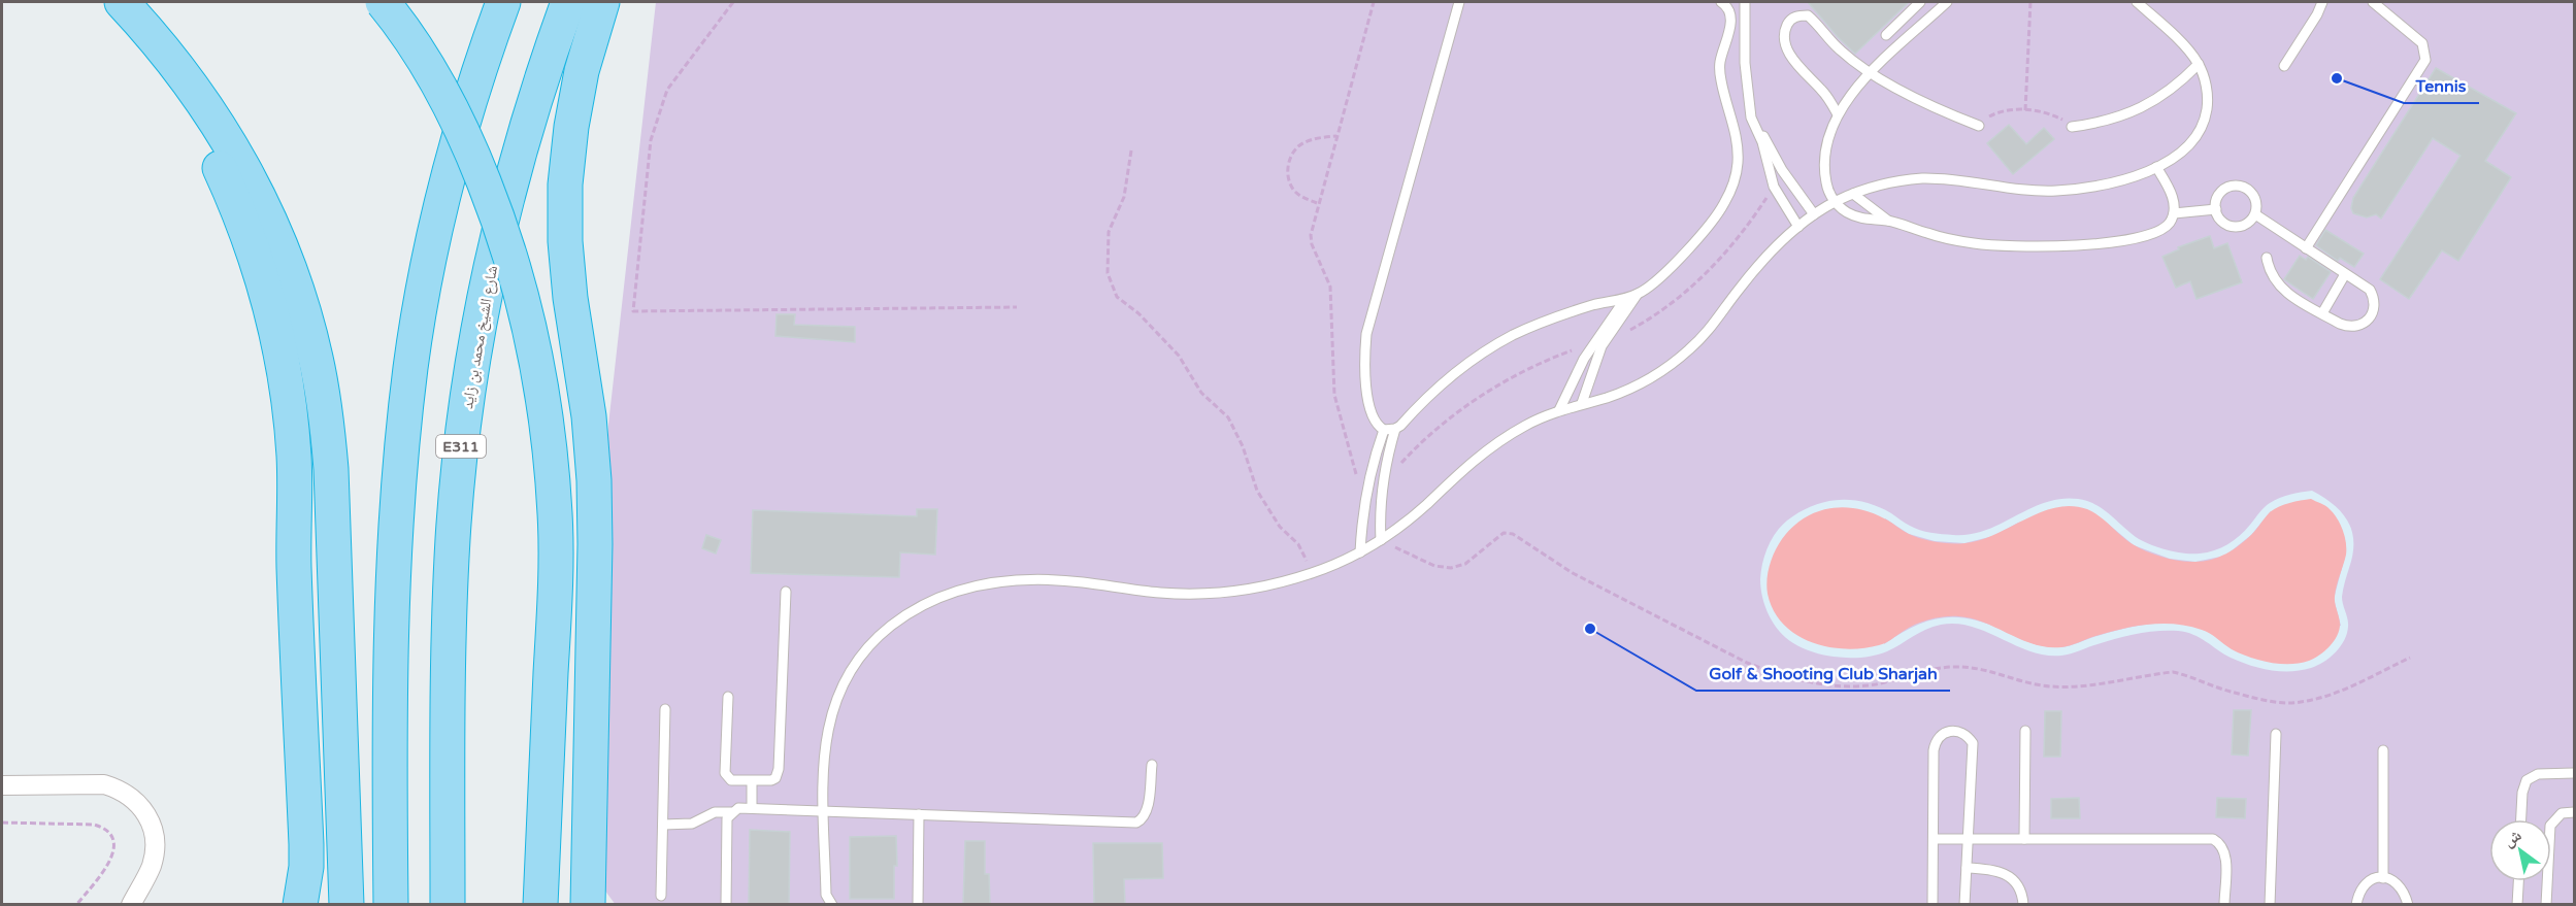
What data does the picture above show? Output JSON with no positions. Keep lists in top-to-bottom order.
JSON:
{
  "streets": {
    "highway": ["شارع الشيخ محمد بن زايد", "E311"]
  },
  "places": ["Tennis", "Golf & Shooting Club Sharjah"],
  "north": "top left"
}
